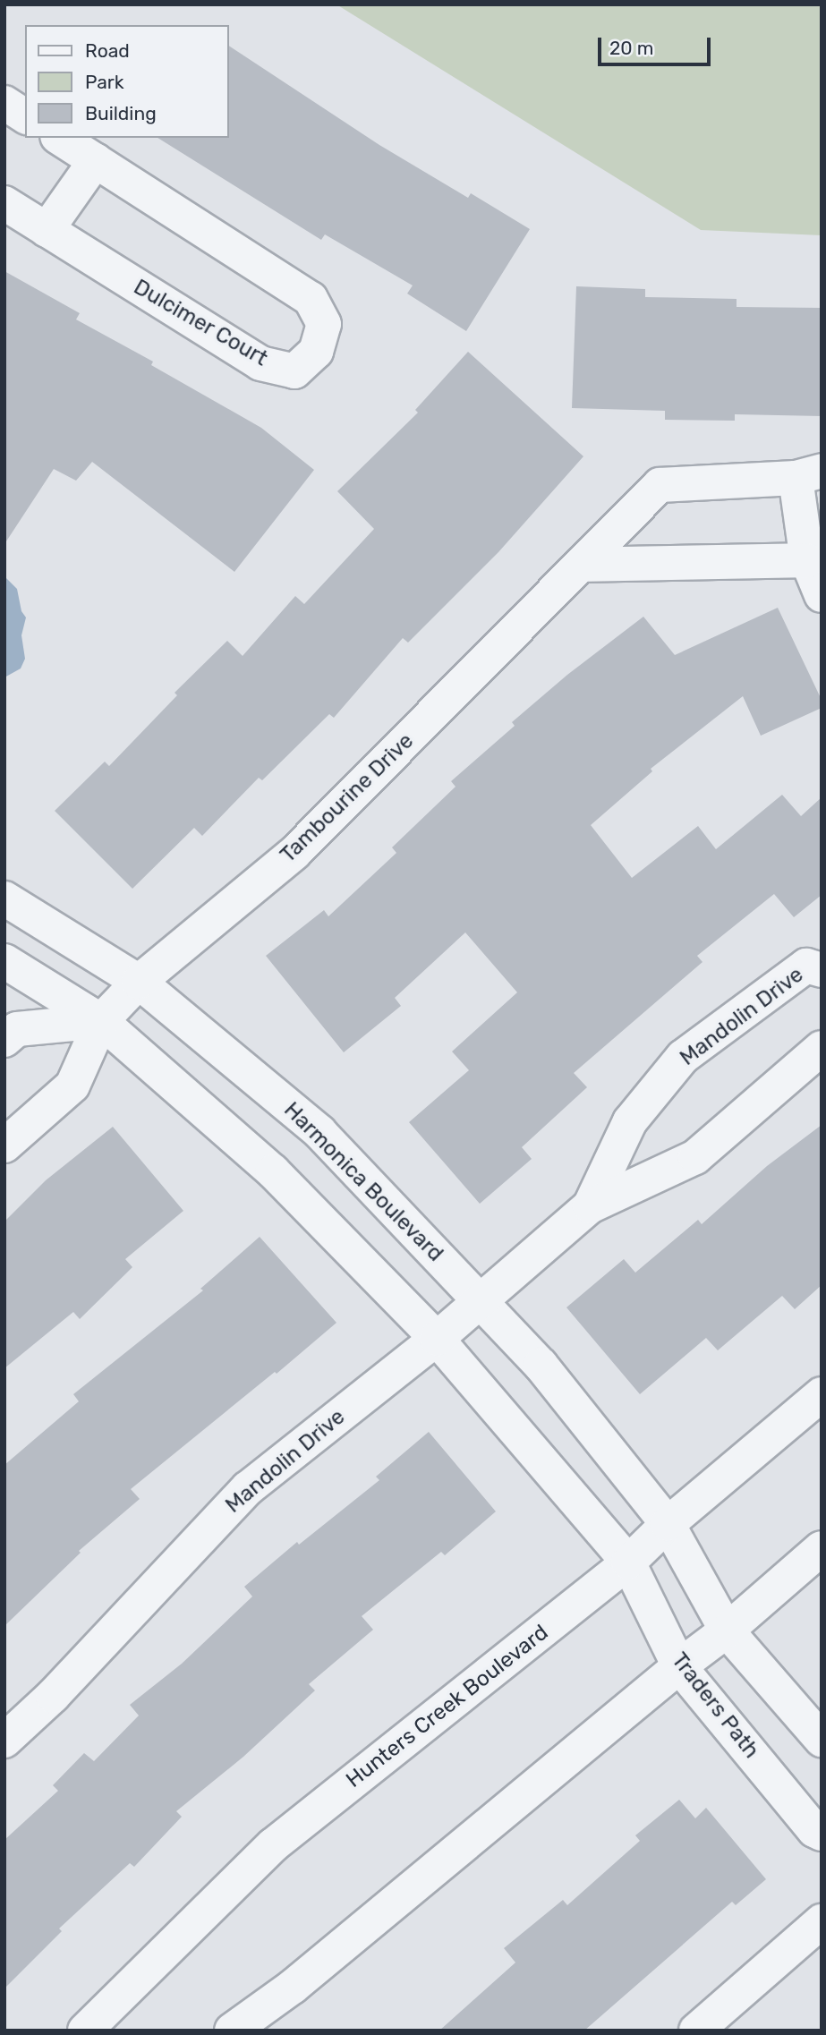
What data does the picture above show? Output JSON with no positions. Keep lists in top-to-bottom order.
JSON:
{
  "streets": {
    "street": [
      "Dulcimer Court",
      "Tambourine Drive",
      "Mandolin Drive",
      "Harmonica Boulevard",
      "Traders Path",
      "Hunters Creek Boulevard"
    ]
  },
  "crossings": [
    ["Tambourine Drive", "Harmonica Boulevard"],
    ["Mandolin Drive", "Harmonica Boulevard"],
    ["Harmonica Boulevard", "Hunters Creek Boulevard"],
    ["Traders Path", "Hunters Creek Boulevard"]
  ],
  "legend": ["Road", "Park", "Building"],
  "scale_bar": "20 m"
}
